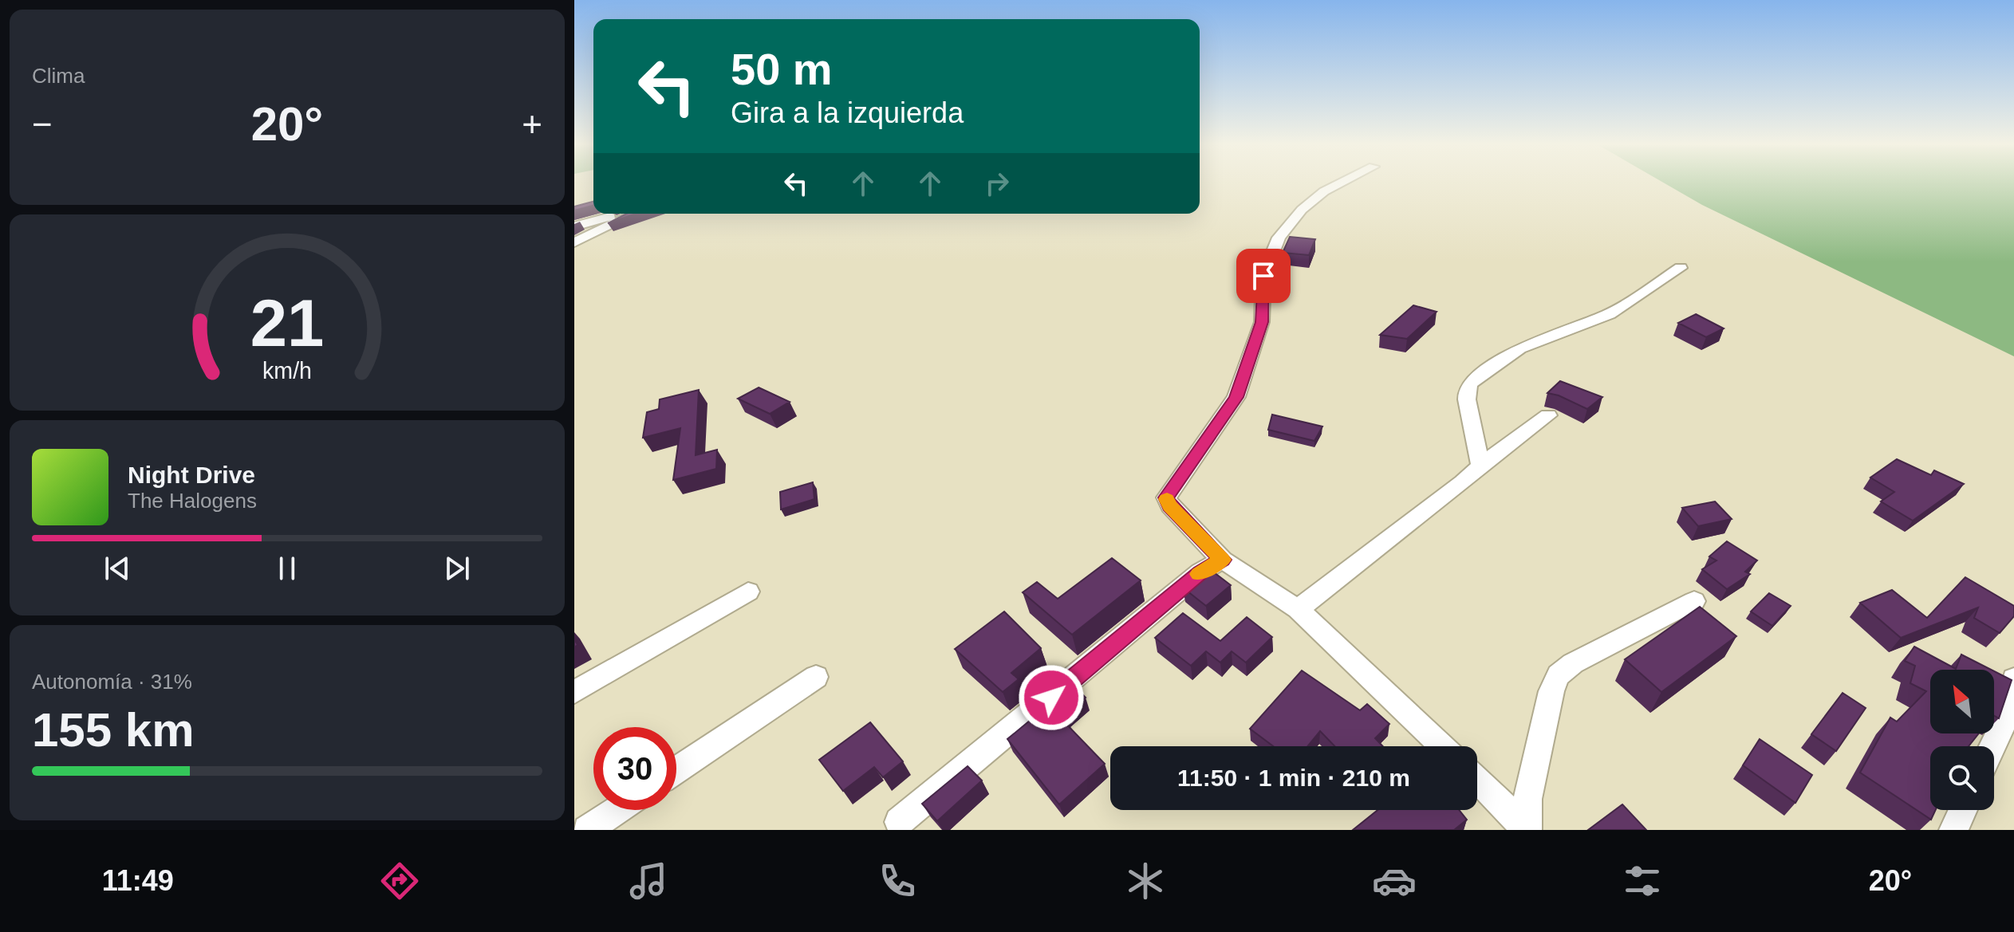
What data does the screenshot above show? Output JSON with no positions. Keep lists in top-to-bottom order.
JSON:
{
  "north": "top left",
  "page": {
    "tile": [
      "Clima",
      ["Autonomía · 31%", "155 km"]
    ],
    "turn": ["50 m", "Gira a la izquierda"],
    "heat": ["−", "20°", "+"],
    "song": ["Night Drive", "The Halogens"],
    "limit": "30",
    "trip": "11:50 · 1 min · 210 m",
    "tabs": ["11:49", "20°"],
    "gauge": ["21", "km/h"]
  }
}
